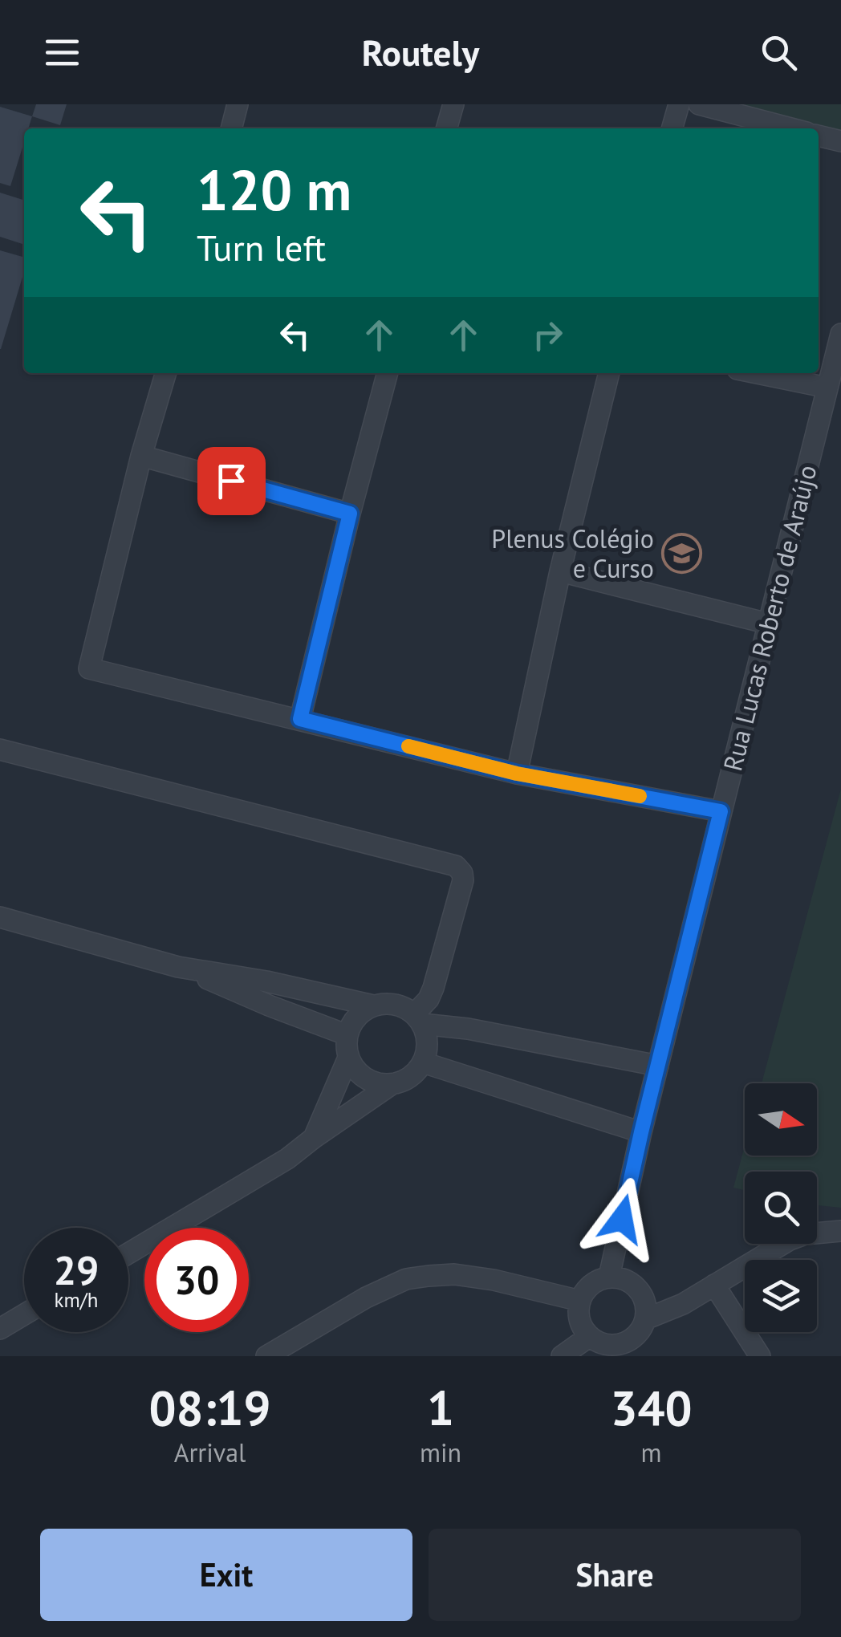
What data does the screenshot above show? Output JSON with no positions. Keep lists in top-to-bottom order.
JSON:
{
  "streets": {
    "street": ["Rua Lucas Roberto de Araújo"]
  },
  "places": {
    "school or university": ["Plenus Colégio e Curso"]
  },
  "north": "right",
  "page": {
    "header": "Routely",
    "turn": ["120 m", "Turn left"],
    "speed": "29 km/h",
    "limit": "30",
    "eta": [
      "08:19",
      "Arrival",
      "1",
      "min",
      "340",
      "m"
    ],
    "buttons": ["Exit", "Share"]
  }
}
